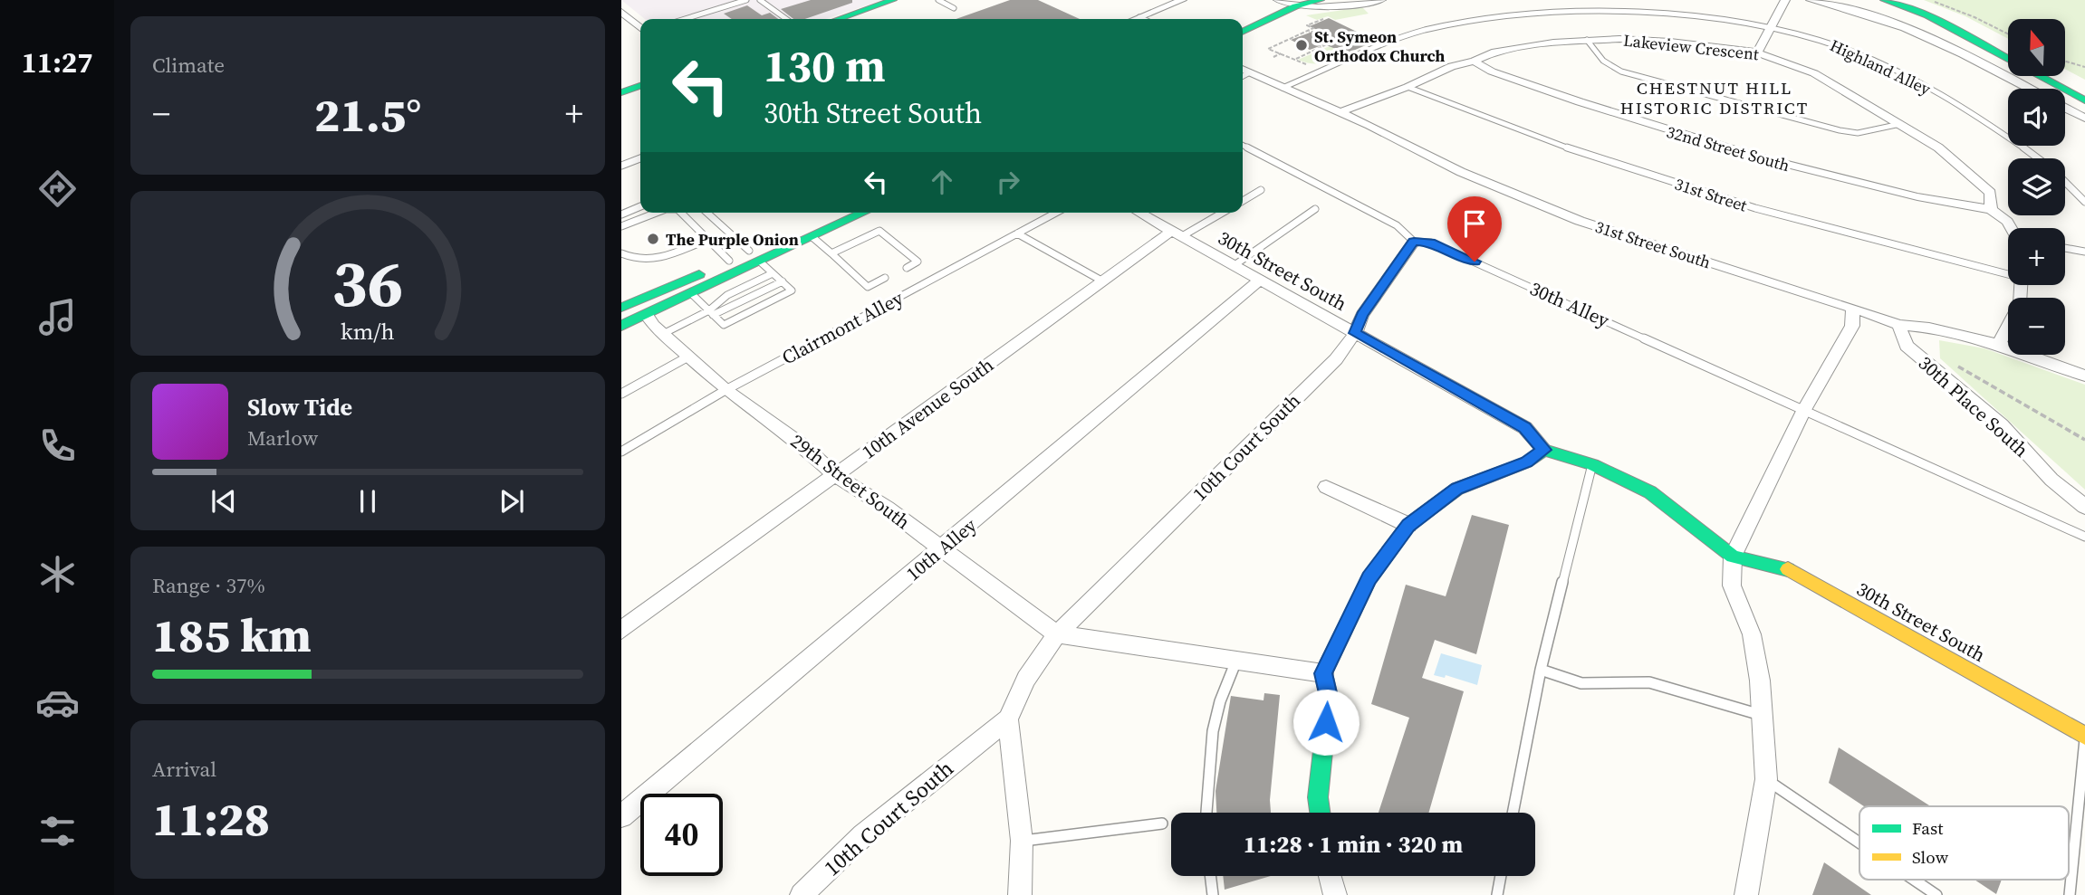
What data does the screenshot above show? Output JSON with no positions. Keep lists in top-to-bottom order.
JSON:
{
  "streets": {
    "street": [
      "Lakeview Crescent",
      "32nd Street South",
      "31st Street South",
      "30th Street South",
      "30th Place South",
      "10th Avenue South",
      "10th Court South",
      "29th Street South",
      "10th Alley"
    ],
    "lane": [
      "Highland Alley",
      "31st Street",
      "30th Alley",
      "Clairmont Alley"
    ]
  },
  "crossings": [
    ["Lakeview Crescent", "32nd Street South"],
    ["Lakeview Crescent", "31st Street"],
    ["Lakeview Crescent", "31st Street South"],
    ["Highland Alley", "31st Street South"],
    ["31st Street South", "30th Place South"],
    ["30th Street South", "10th Avenue South"],
    ["30th Street South", "10th Court South"],
    ["30th Street South", "10th Alley"],
    ["30th Alley", "10th Court South"],
    ["Clairmont Alley", "29th Street South"],
    ["10th Avenue South", "29th Street South"],
    ["10th Court South", "29th Street South"],
    ["29th Street South", "10th Alley"]
  ],
  "districts": ["CHESTNUT HILL HISTORIC DISTRICT"],
  "places": ["St. Symeon Orthodox Church", "The Purple Onion"],
  "legend": ["Fast", "Slow"],
  "north": "top",
  "page": {
    "tabs": "11:27",
    "tile": [
      "Climate",
      ["Range · 37%", "185 km"],
      ["Arrival", "11:28"]
    ],
    "map_buttons": ["+", "−"],
    "turn": ["130 m", "30th Street South"],
    "heat": ["−", "21.5°", "+"],
    "song": ["Slow Tide", "Marlow"],
    "limit": "40",
    "trip": "11:28 · 1 min · 320 m",
    "gauge": ["36", "km/h"]
  }
}
